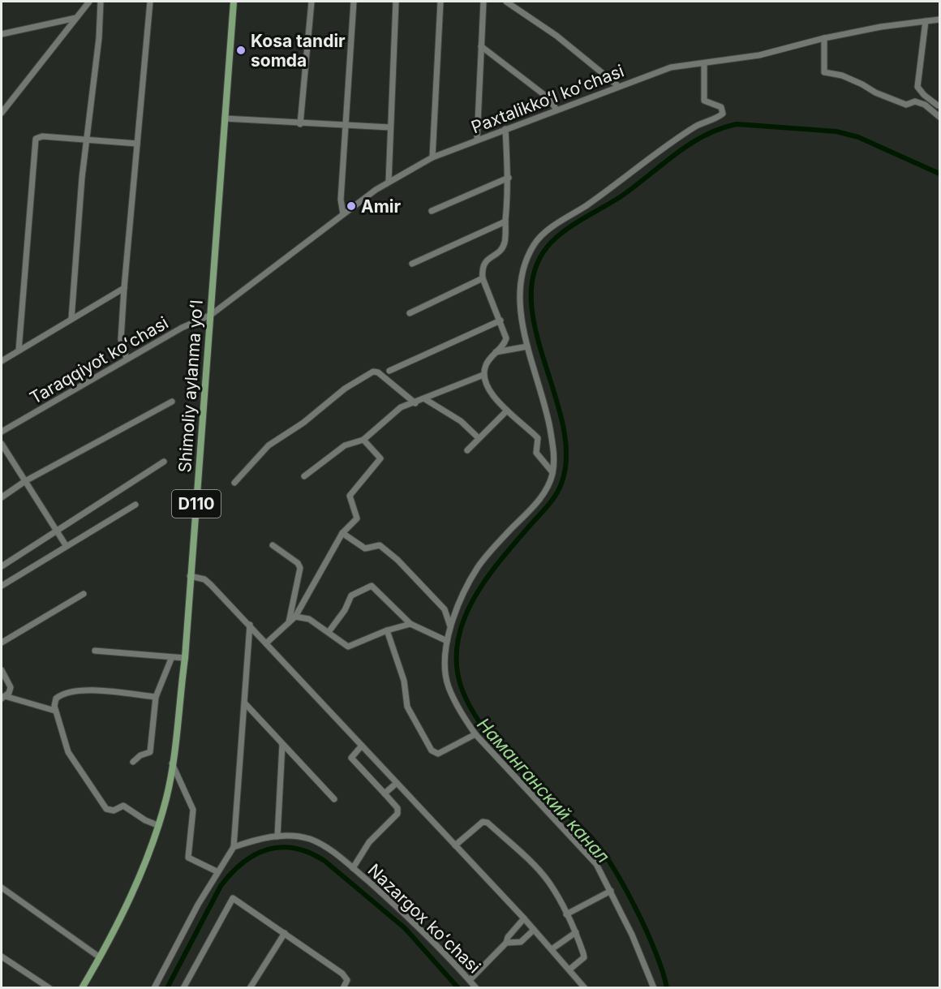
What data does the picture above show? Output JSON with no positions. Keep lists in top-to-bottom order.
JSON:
{
  "streets": {
    "main road": ["Shimoliy aylanma yoʻl", "D110"],
    "street": ["Paxtalikkoʻl koʻchasi", "Taraqqiyot koʻchasi", "Nazargox koʻchasi"]
  },
  "crossings": [
    ["Paxtalikkoʻl koʻchasi", "Taraqqiyot koʻchasi"],
    ["Paxtalikkoʻl koʻchasi", "Shimoliy aylanma yoʻl"],
    ["Taraqqiyot koʻchasi", "Shimoliy aylanma yoʻl"]
  ],
  "water": ["Наманганский канал"],
  "places": ["Kosa tandir somda", "Amir"]
}
